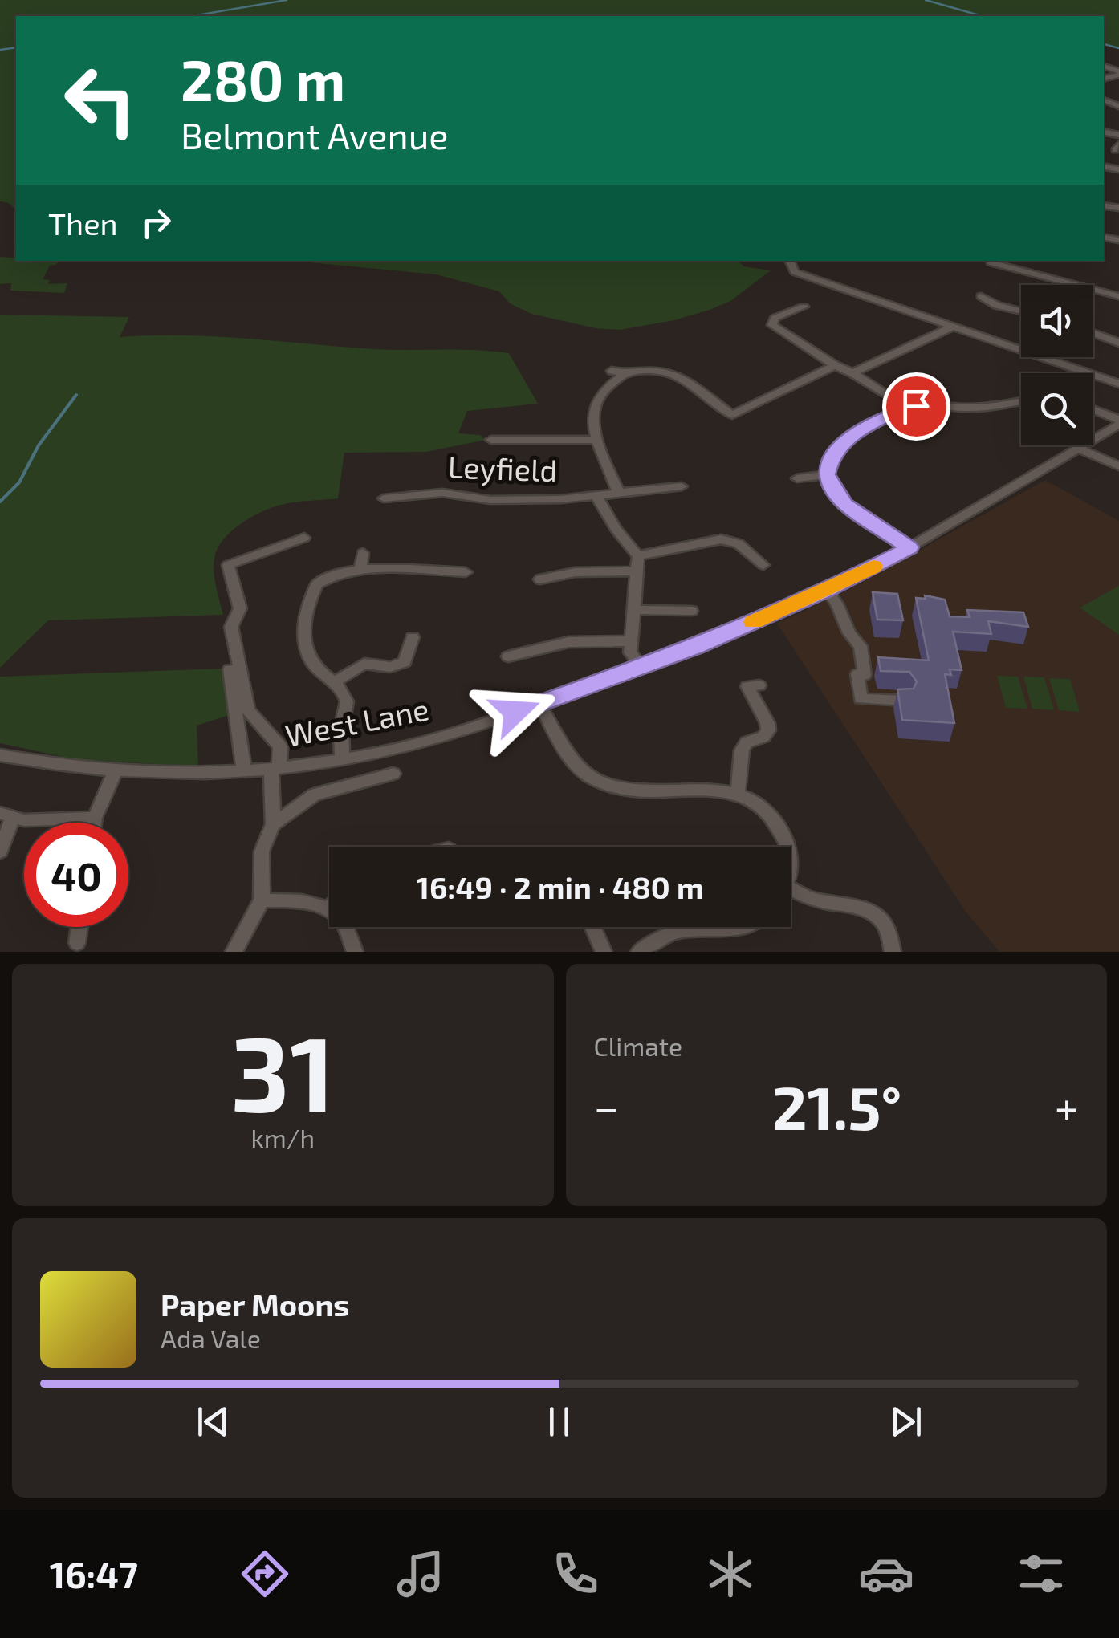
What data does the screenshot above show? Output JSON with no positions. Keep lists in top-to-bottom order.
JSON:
{
  "streets": {
    "street": ["Leyfield", "West Lane"]
  },
  "page": {
    "turn": ["280 m", "Belmont Avenue"],
    "then": "Then",
    "limit": "40",
    "trip": "16:49 · 2 min · 480 m",
    "tile": [
      ["31", "km/h"],
      "Climate"
    ],
    "heat": ["−", "21.5°", "+"],
    "song": ["Paper Moons", "Ada Vale"],
    "tabs": "16:47"
  }
}
